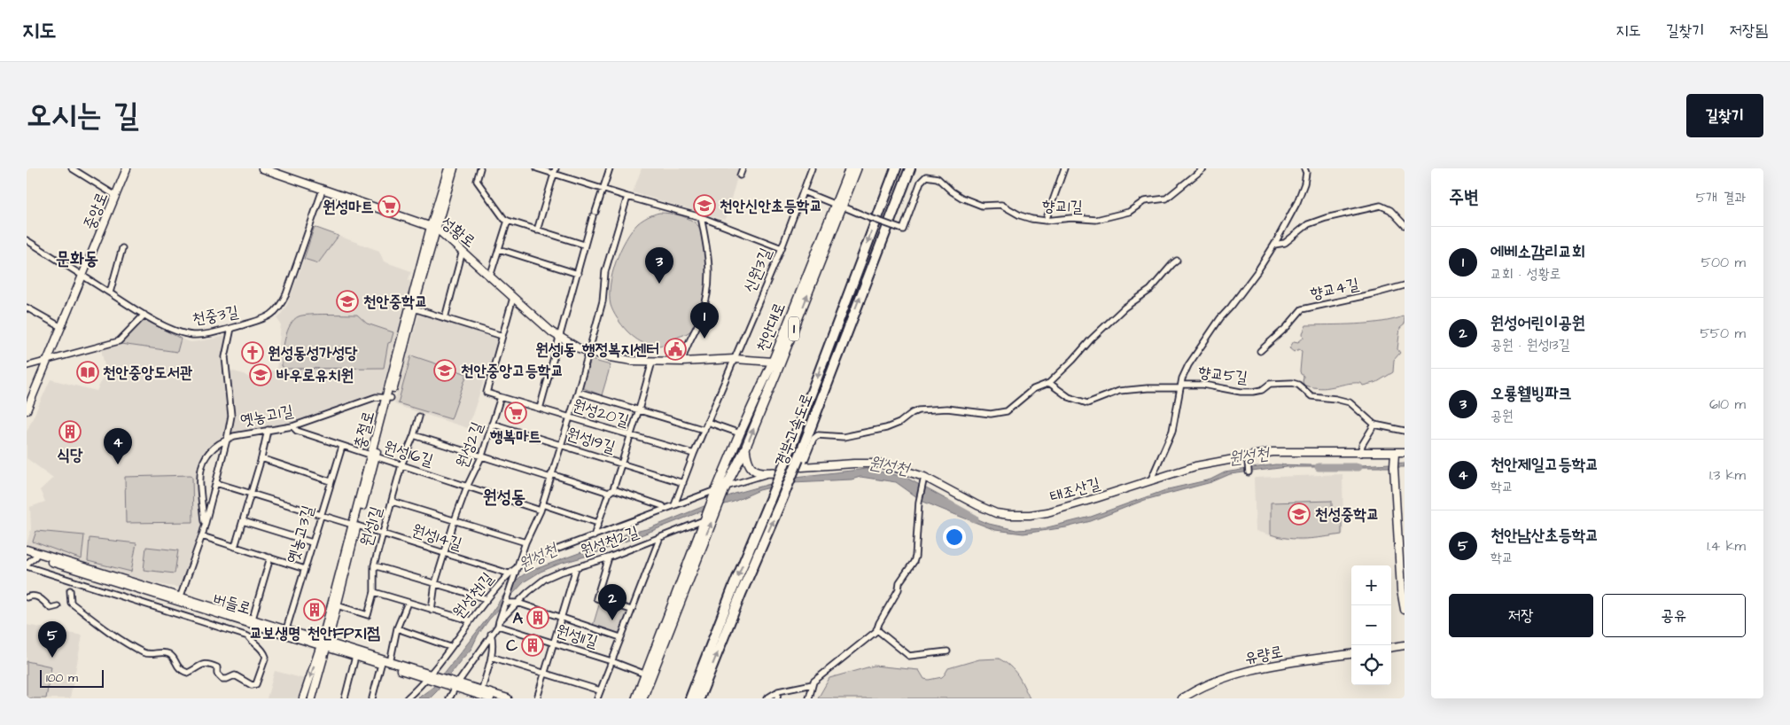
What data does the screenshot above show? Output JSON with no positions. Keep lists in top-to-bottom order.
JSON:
{
  "streets": {
    "highway": ["경부고속도로"],
    "main road": ["천안대로", "1"],
    "street": [
      "향교1길",
      "중앙로",
      "성황로",
      "신원3길",
      "향교4길",
      "천중3길",
      "향교5길",
      "원성20길",
      "옛농고1길",
      "충절로",
      "원성19길",
      "원성2길",
      "원성16길",
      "태조산길",
      "원성1길",
      "옛농고3길",
      "원성14길",
      "원성천2길",
      "원성천1길",
      "버들로",
      "원성11길",
      "유량로"
    ]
  },
  "crossings": [
    ["향교1길", "천안대로"],
    ["중앙로", "천중3길"],
    ["성황로", "신원3길"],
    ["성황로", "천중3길"],
    ["성황로", "천안대로"],
    ["성황로", "충절로"],
    ["신원3길", "원성20길"],
    ["신원3길", "원성19길"],
    ["신원3길", "원성천1길"],
    ["천안대로", "1"],
    ["천안대로", "태조산길"],
    ["천안대로", "원성천1길"],
    ["1", "태조산길"],
    ["1", "원성천2길"],
    ["1", "원성천1길"],
    ["1", "원성11길"],
    ["원성20길", "원성2길"],
    ["옛농고1길", "충절로"],
    ["옛농고1길", "원성16길"],
    ["옛농고1길", "원성14길"],
    ["옛농고1길", "버들로"],
    ["충절로", "원성16길"],
    ["충절로", "원성1길"],
    ["충절로", "원성14길"],
    ["충절로", "버들로"],
    ["경부고속도로", "태조산길"],
    ["원성19길", "원성2길"],
    ["원성2길", "원성16길"],
    ["원성2길", "원성14길"],
    ["원성16길", "원성1길"],
    ["원성16길", "옛농고3길"],
    ["태조산길", "원성천1길"],
    ["원성1길", "원성14길"],
    ["옛농고3길", "원성14길"],
    ["옛농고3길", "버들로"],
    ["원성14길", "원성천1길"],
    ["원성천2길", "원성11길"],
    ["원성천1길", "버들로"]
  ],
  "districts": ["문화동", "원성동"],
  "water": ["원성천"],
  "places": {
    "school or university": [
      "천안신안초등학교",
      "천안중학교",
      "천안중앙고등학교",
      "바우로유치원",
      "천성중학교"
    ],
    "supermarket": ["원성마트", "행복마트"],
    "public building": ["원성1동 행정복지센터"],
    "church": ["원성동성가성당"],
    "library": ["천안중앙도서관"],
    "building": [
      "식당",
      "교보생명 천안FP지점",
      "A",
      "C"
    ]
  },
  "scale_bar": "100 m",
  "page": {
    "header": "지도",
    "nav": ["지도", "길찾기", "저장됨"],
    "title": "오시는 길",
    "buttons": [
      "길찾기",
      ["저장", "공유"]
    ],
    "heading": ["주변", "5개 결과"],
    "list": [
      {
        "mark": "1",
        "name": "에베소감리교회",
        "note": "교회 · 성황로",
        "value": "500 m"
      },
      {
        "mark": "2",
        "name": "원성어린이공원",
        "note": "공원 · 원성13길",
        "value": "550 m"
      },
      {
        "mark": "3",
        "name": "오룡웰빙파크",
        "note": "공원",
        "value": "610 m"
      },
      {
        "mark": "4",
        "name": "천안제일고등학교",
        "note": "학교",
        "value": "1.3 km"
      },
      {
        "mark": "5",
        "name": "천안남산초등학교",
        "note": "학교",
        "value": "1.4 km"
      }
    ],
    "pins": [
      "3",
      "1",
      "4",
      "2",
      "5"
    ],
    "map_buttons": ["+", "−"],
    "scale": "100 m"
  }
}
